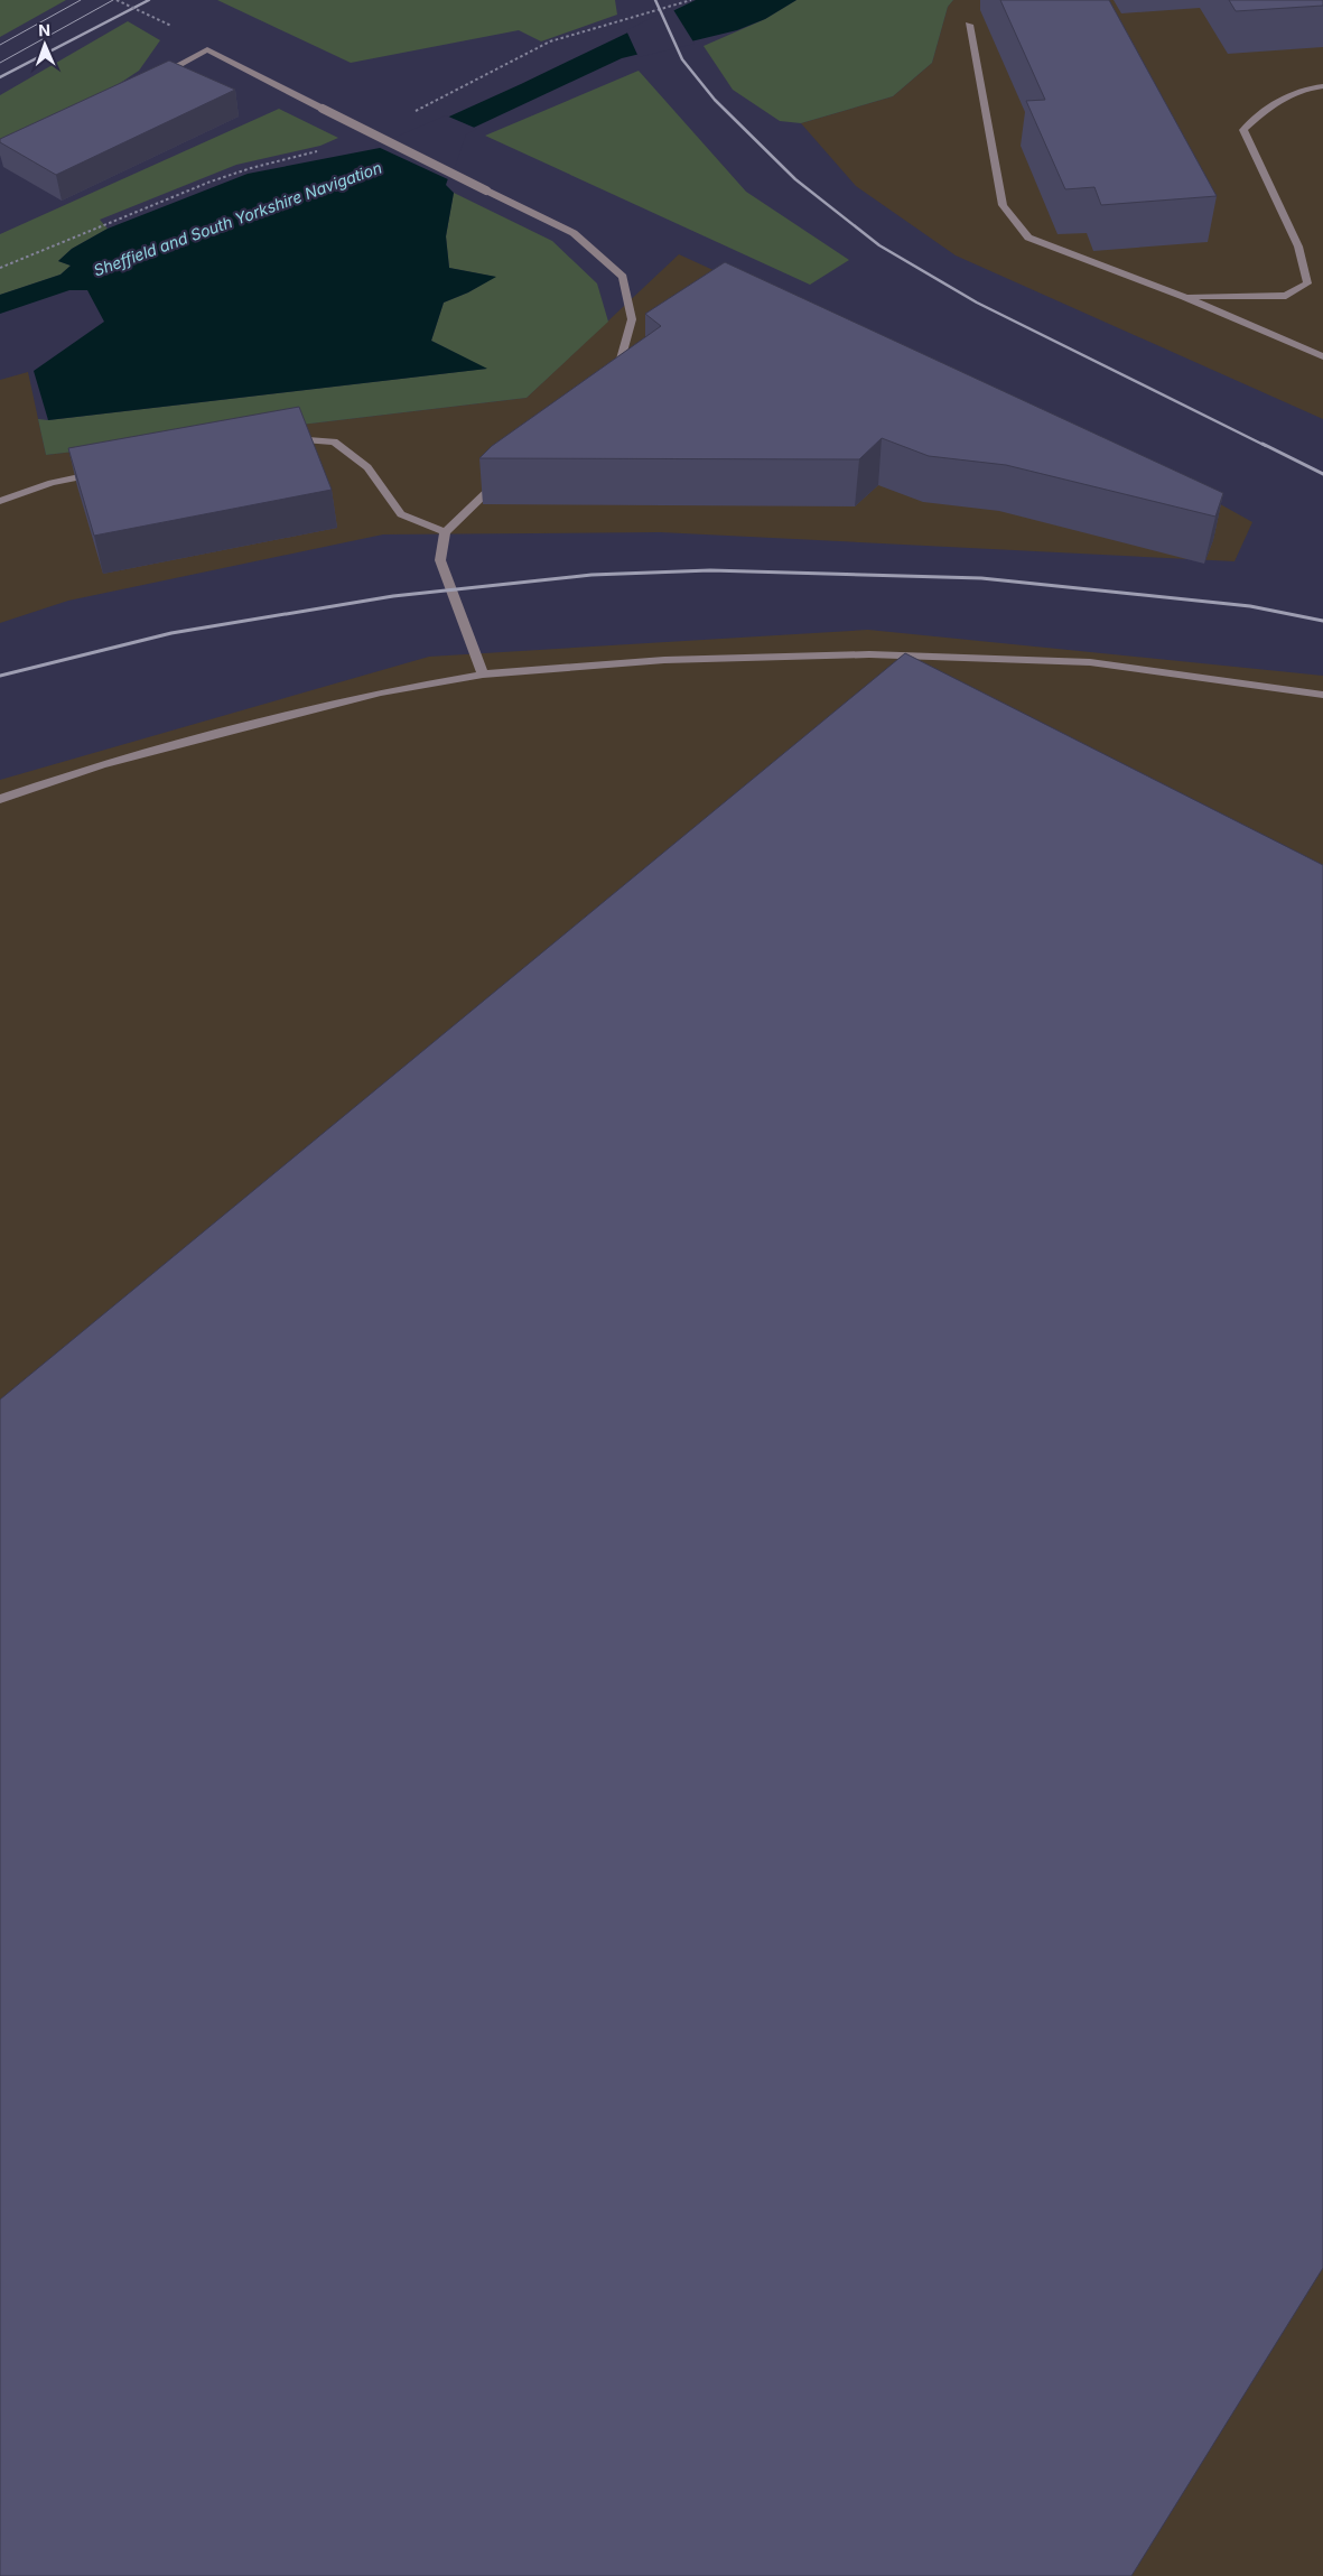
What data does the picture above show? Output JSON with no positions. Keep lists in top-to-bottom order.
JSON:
{
  "water": ["Sheffield and South Yorkshire Navigation"],
  "north": "top"
}
